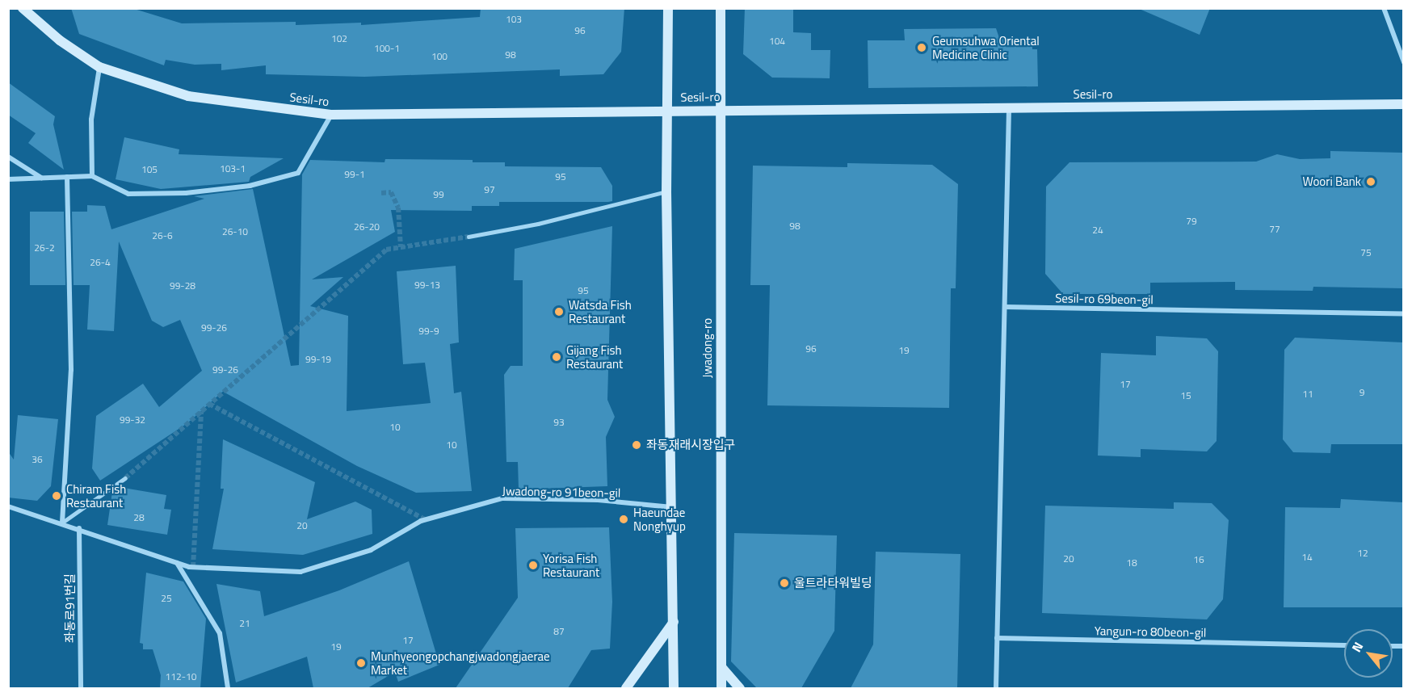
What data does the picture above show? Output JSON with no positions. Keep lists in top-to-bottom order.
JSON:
{
  "streets": {
    "main road": ["Sesil-ro", "Jwadong-ro"],
    "street": [
      "Sesil-ro 69beon-gil",
      "Jwadong-ro 91beon-gil",
      "좌동로91번길",
      "Yangun-ro 80beon-gil"
    ]
  },
  "crossings": [
    ["Sesil-ro", "Jwadong-ro"],
    ["Jwadong-ro 91beon-gil", "좌동로91번길"]
  ],
  "places": [
    "Geumsuhwa Oriental Medicine Clinic",
    "Woori Bank",
    "Watsda Fish Restaurant",
    "Gijang Fish Restaurant",
    "좌동재래시장입구",
    "Chiram Fish Restaurant",
    "Haeundae Nonghyup",
    "Yorisa Fish Restaurant",
    "울트라타워빌딩",
    "Munhyeongopchangjwadongjaerae Market"
  ],
  "house_numbers": [
    "103",
    "96",
    "102",
    "104",
    "100-1",
    "98",
    "100",
    "103-1",
    "105",
    "99-1",
    "95",
    "97",
    "99",
    "79",
    "98",
    "26-20",
    "77",
    "24",
    "26-10",
    "26-6",
    "26-2",
    "75",
    "26-4",
    "99-13",
    "99-28",
    "95",
    "99-26",
    "99-9",
    "96",
    "19",
    "99-19",
    "99-26",
    "17",
    "9",
    "11",
    "15",
    "99-32",
    "93",
    "10",
    "10",
    "36",
    "28",
    "20",
    "12",
    "14",
    "20",
    "16",
    "18",
    "25",
    "21",
    "87",
    "17",
    "19",
    "112-10"
  ],
  "north": "top left"
}
